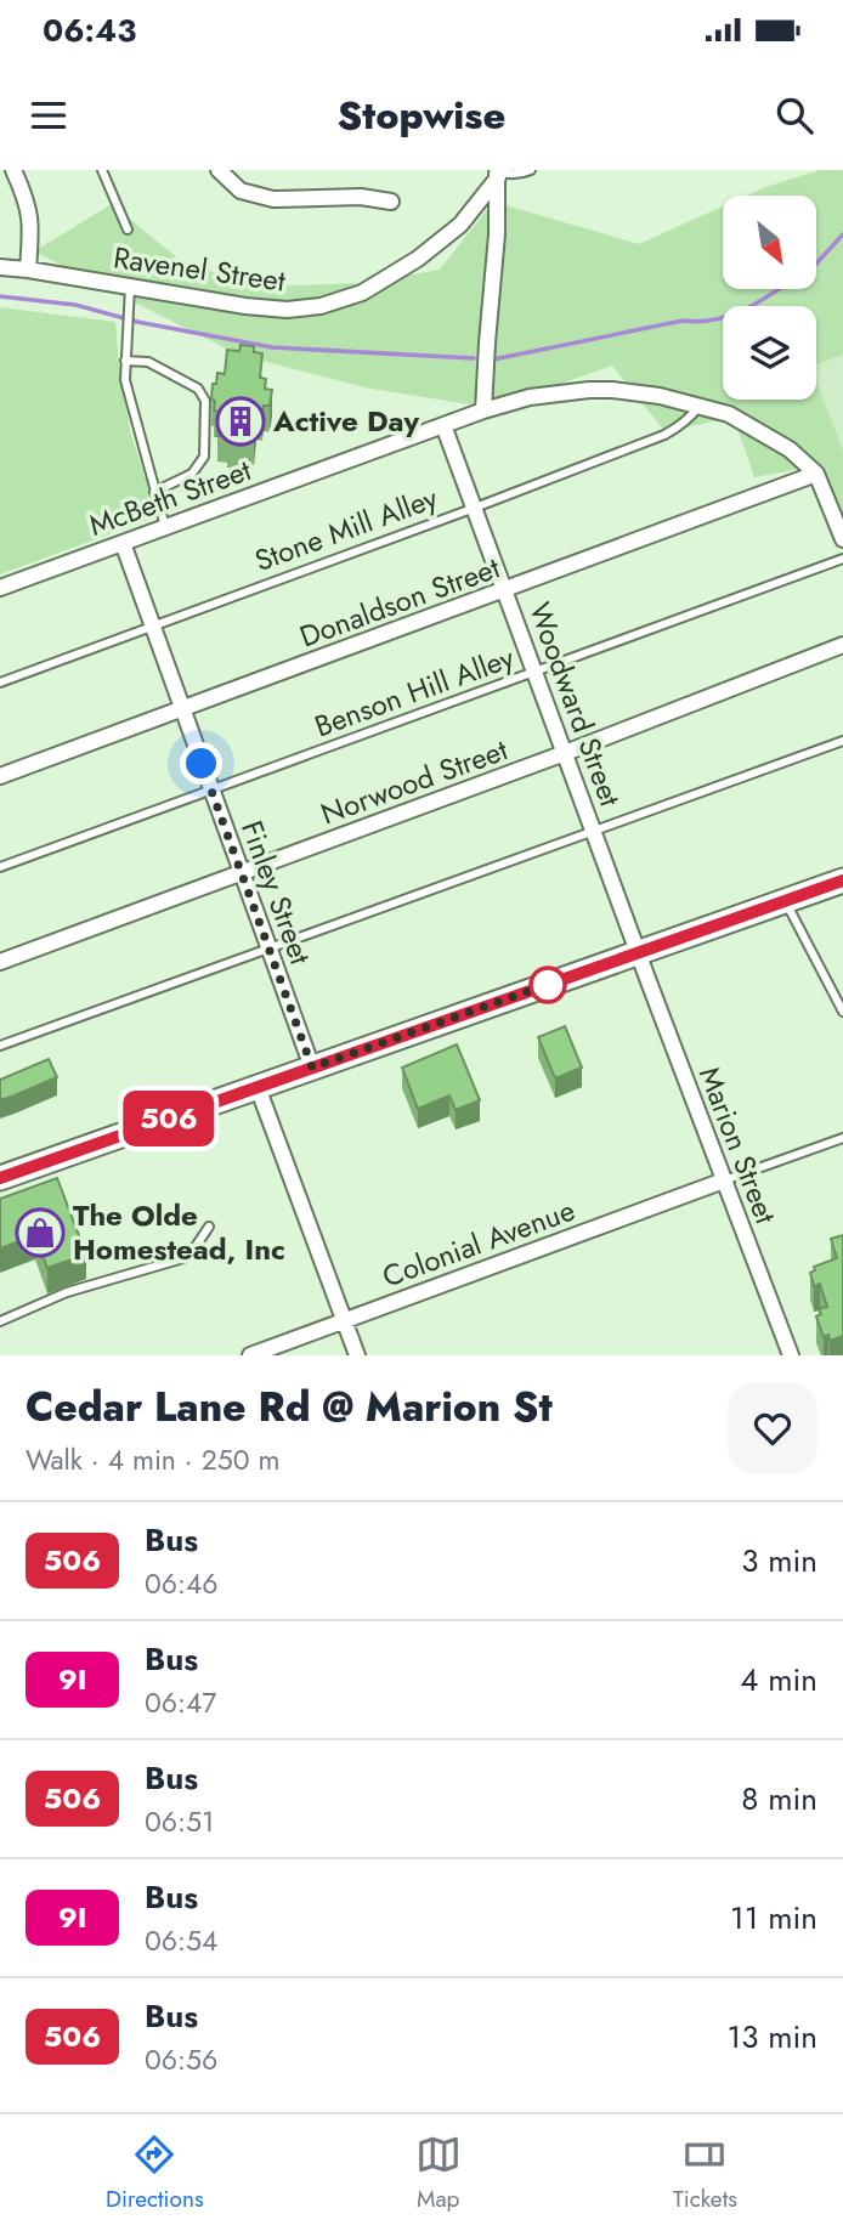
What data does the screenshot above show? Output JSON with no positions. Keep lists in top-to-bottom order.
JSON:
{
  "streets": {
    "street": [
      "Ravenel Street",
      "McBeth Street",
      "Donaldson Street",
      "Woodward Street",
      "Norwood Street",
      "Finley Street",
      "Marion Street",
      "Colonial Avenue"
    ],
    "lane": ["Stone Mill Alley", "Benson Hill Alley"]
  },
  "crossings": [
    ["McBeth Street", "Stone Mill Alley"],
    ["McBeth Street", "Donaldson Street"],
    ["McBeth Street", "Woodward Street"],
    ["McBeth Street", "Finley Street"],
    ["Stone Mill Alley", "Woodward Street"],
    ["Stone Mill Alley", "Finley Street"],
    ["Donaldson Street", "Woodward Street"],
    ["Donaldson Street", "Finley Street"],
    ["Benson Hill Alley", "Woodward Street"],
    ["Benson Hill Alley", "Finley Street"],
    ["Woodward Street", "Norwood Street"],
    ["Woodward Street", "Marion Street"],
    ["Norwood Street", "Finley Street"],
    ["Marion Street", "Colonial Avenue"]
  ],
  "places": {
    "building": ["Active Day"],
    "shop": ["The Olde Homestead, Inc"]
  },
  "lines": ["bus line 506"],
  "north": "bottom right",
  "page": {
    "status": "06:43",
    "header": "Stopwise",
    "on_map": "506",
    "heading": ["Cedar Lane Rd @ Marion St", "Walk · 4 min · 250 m"],
    "list": [
      {
        "mark": "506",
        "name": "Bus",
        "note": "06:46",
        "value": "3 min"
      },
      {
        "mark": "9I",
        "name": "Bus",
        "note": "06:47",
        "value": "4 min"
      },
      {
        "mark": "506",
        "name": "Bus",
        "note": "06:51",
        "value": "8 min"
      },
      {
        "mark": "9I",
        "name": "Bus",
        "note": "06:54",
        "value": "11 min"
      },
      {
        "mark": "506",
        "name": "Bus",
        "note": "06:56",
        "value": "13 min"
      }
    ],
    "tabs": ["Directions", "Map", "Tickets"]
  }
}
